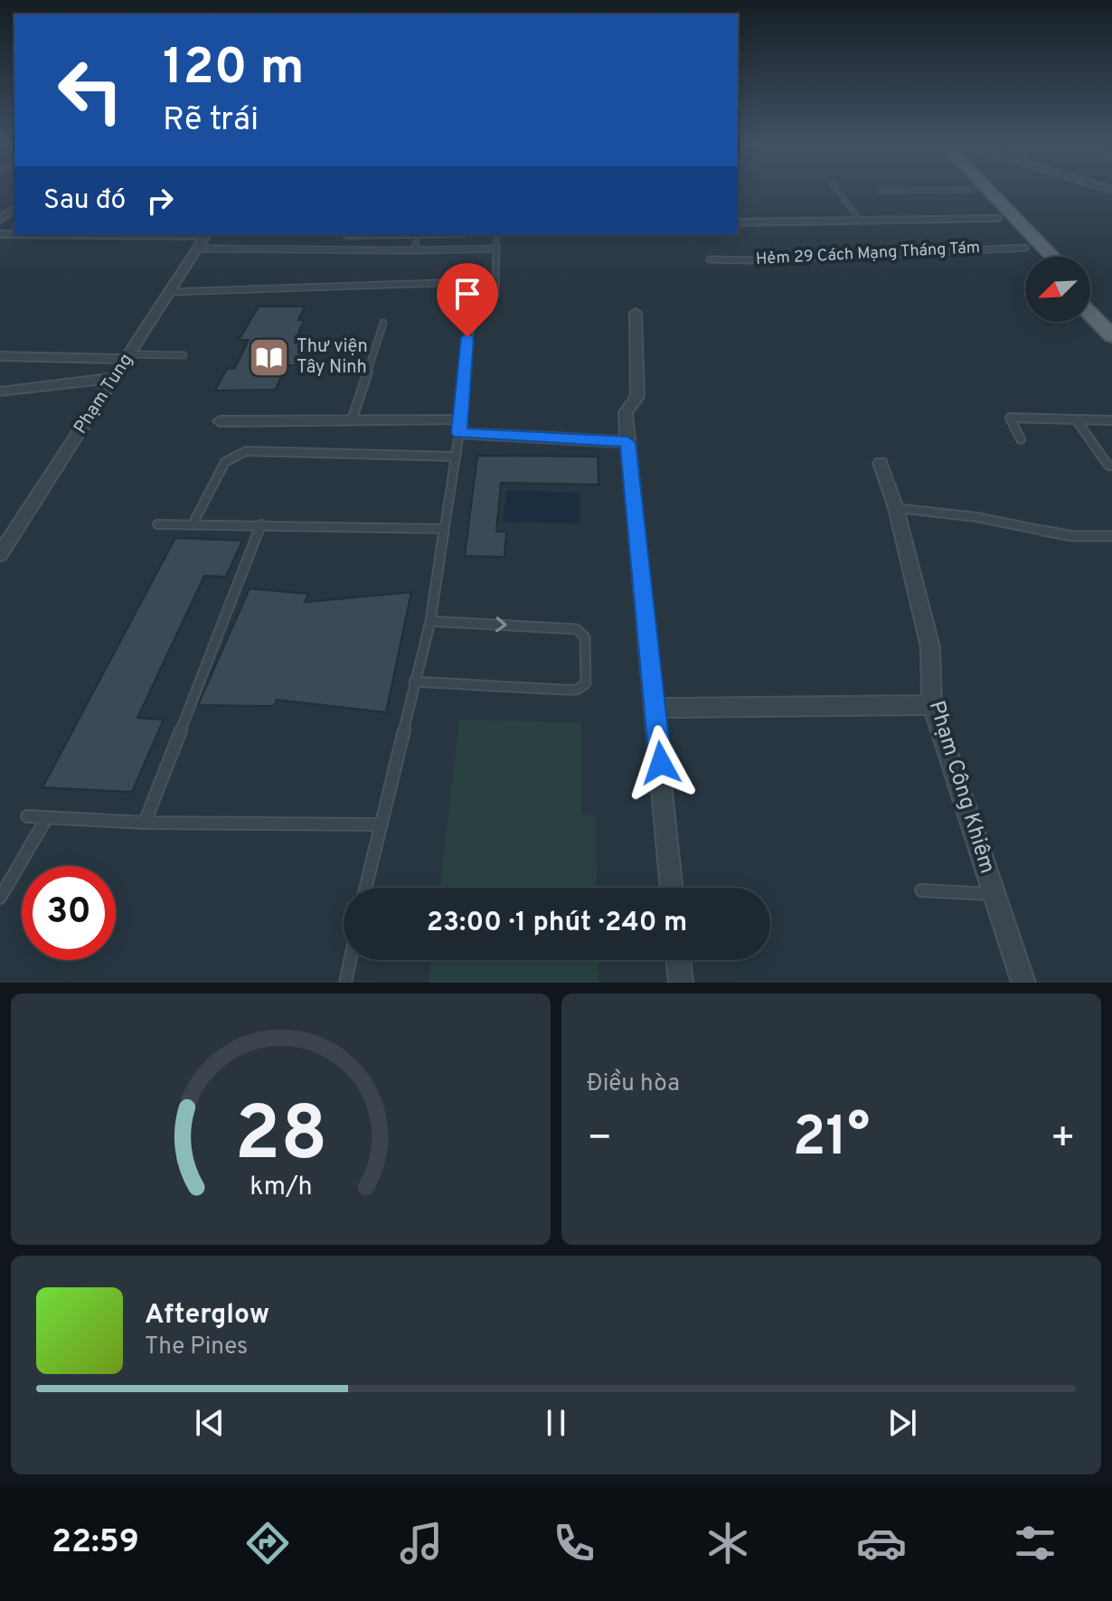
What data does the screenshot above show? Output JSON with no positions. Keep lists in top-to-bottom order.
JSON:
{
  "streets": {
    "street": ["Phạm Tung", "Phạm Công Khiêm"],
    "lane": ["Hẻm 29 Cách Mạng Tháng Tám"]
  },
  "places": {
    "library": ["Thư viện Tây Ninh"]
  },
  "north": "bottom left",
  "page": {
    "turn": ["120 m", "Rẽ trái"],
    "then": "Sau đó",
    "limit": "30",
    "trip": "23:00 · 1 phút · 240 m",
    "tile": "Điều hòa",
    "heat": ["−", "21°", "+"],
    "song": ["Afterglow", "The Pines"],
    "tabs": "22:59",
    "gauge": ["28", "km/h"]
  }
}
